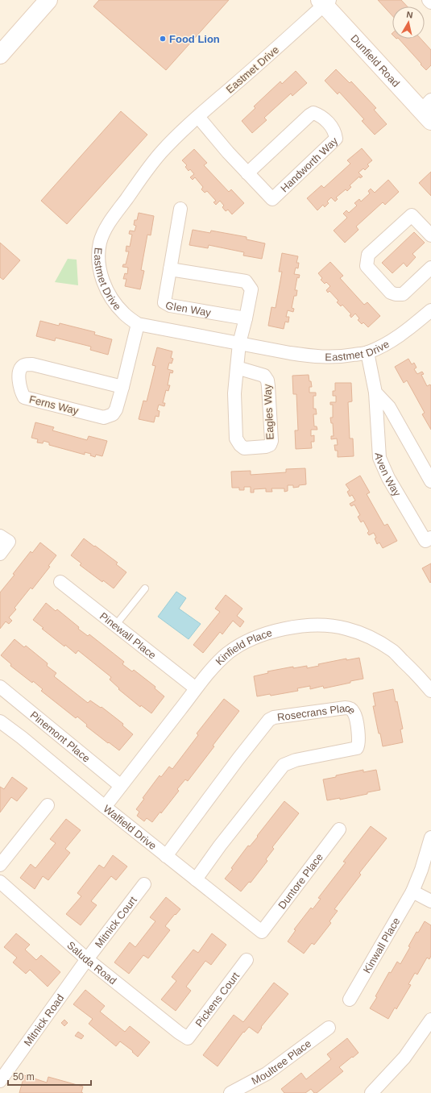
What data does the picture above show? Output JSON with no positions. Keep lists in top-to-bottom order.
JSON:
{
  "streets": {
    "street": [
      "Dunfield Road",
      "Eastmet Drive",
      "Handworth Way",
      "Glen Way",
      "Ferns Way",
      "Eagles Way",
      "Aven Way",
      "Pinewall Place",
      "Kinfield Place",
      "Rosecrans Place",
      "Pinemont Place",
      "Walfield Drive",
      "Duntore Place",
      "Mitnick Court",
      "Kinwall Place",
      "Saluda Road",
      "Pickens Court",
      "Mitnick Road",
      "Moultree Place"
    ]
  },
  "crossings": [
    ["Dunfield Road", "Eastmet Drive"],
    ["Eastmet Drive", "Handworth Way"],
    ["Eastmet Drive", "Ferns Way"],
    ["Eastmet Drive", "Eagles Way"],
    ["Eastmet Drive", "Aven Way"],
    ["Pinewall Place", "Kinfield Place"],
    ["Kinfield Place", "Pinemont Place"],
    ["Kinfield Place", "Walfield Drive"],
    ["Rosecrans Place", "Walfield Drive"],
    ["Walfield Drive", "Duntore Place"],
    ["Mitnick Court", "Saluda Road"],
    ["Mitnick Court", "Mitnick Road"],
    ["Saluda Road", "Pickens Court"],
    ["Saluda Road", "Mitnick Road"]
  ],
  "places": ["Food Lion"],
  "scale_bar": "50 m",
  "north": "top"
}
